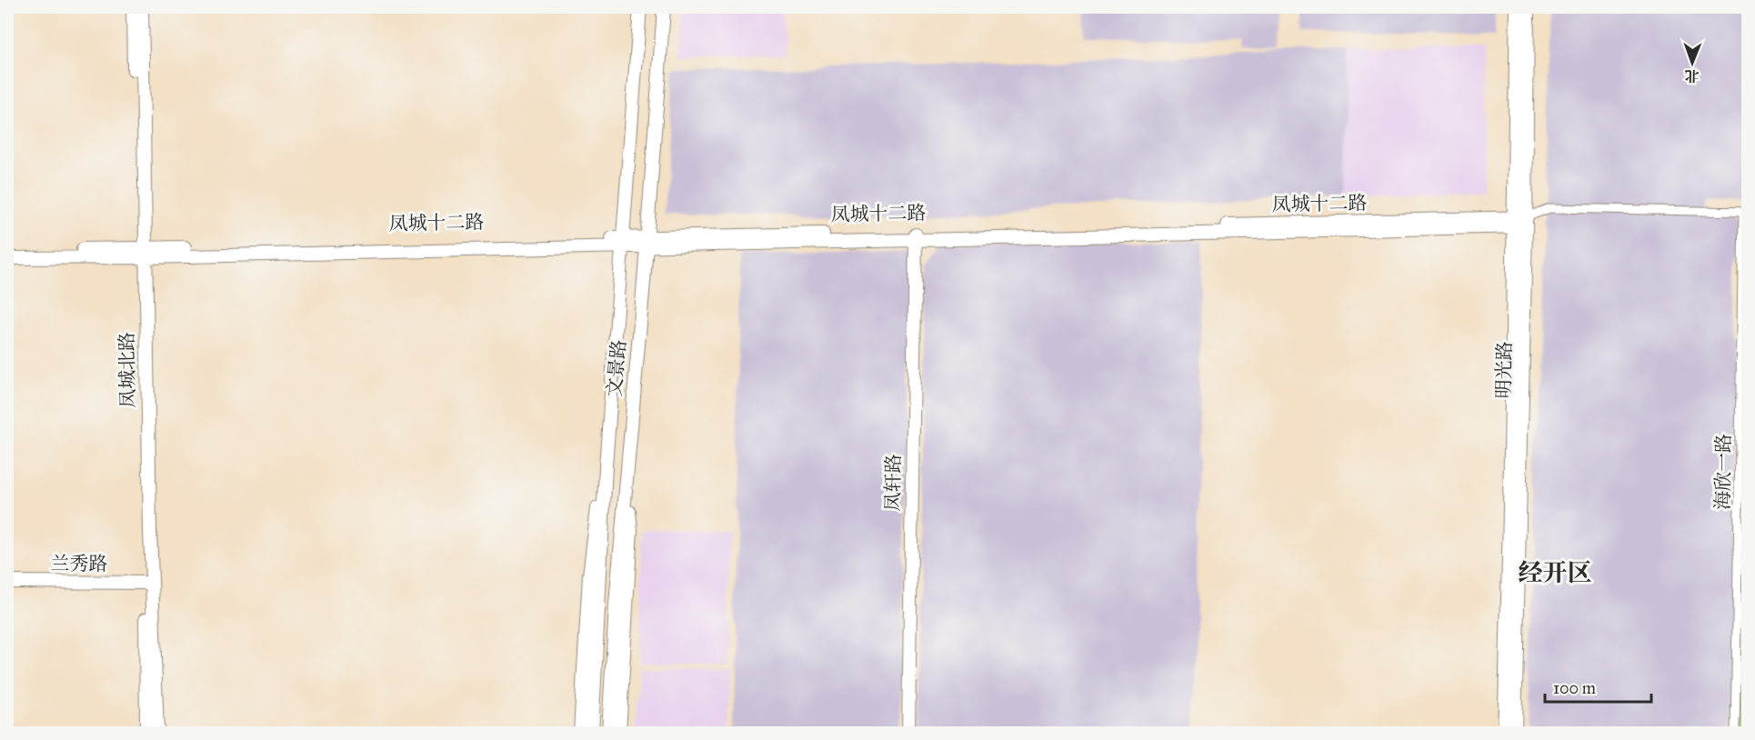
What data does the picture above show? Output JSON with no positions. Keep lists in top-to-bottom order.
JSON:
{
  "streets": {
    "main road": [
      "凤城十二路",
      "文景路",
      "凤城北路",
      "明光路",
      "凤轩路",
      "兰秀路"
    ],
    "street": ["海欣一路"]
  },
  "crossings": [
    ["凤城十二路", "文景路"],
    ["凤城十二路", "凤城北路"],
    ["凤城十二路", "明光路"],
    ["凤城十二路", "海欣一路"],
    ["凤城十二路", "凤轩路"],
    ["凤城北路", "兰秀路"]
  ],
  "districts": ["经开区"],
  "scale_bar": "100 m",
  "north": "bottom"
}
